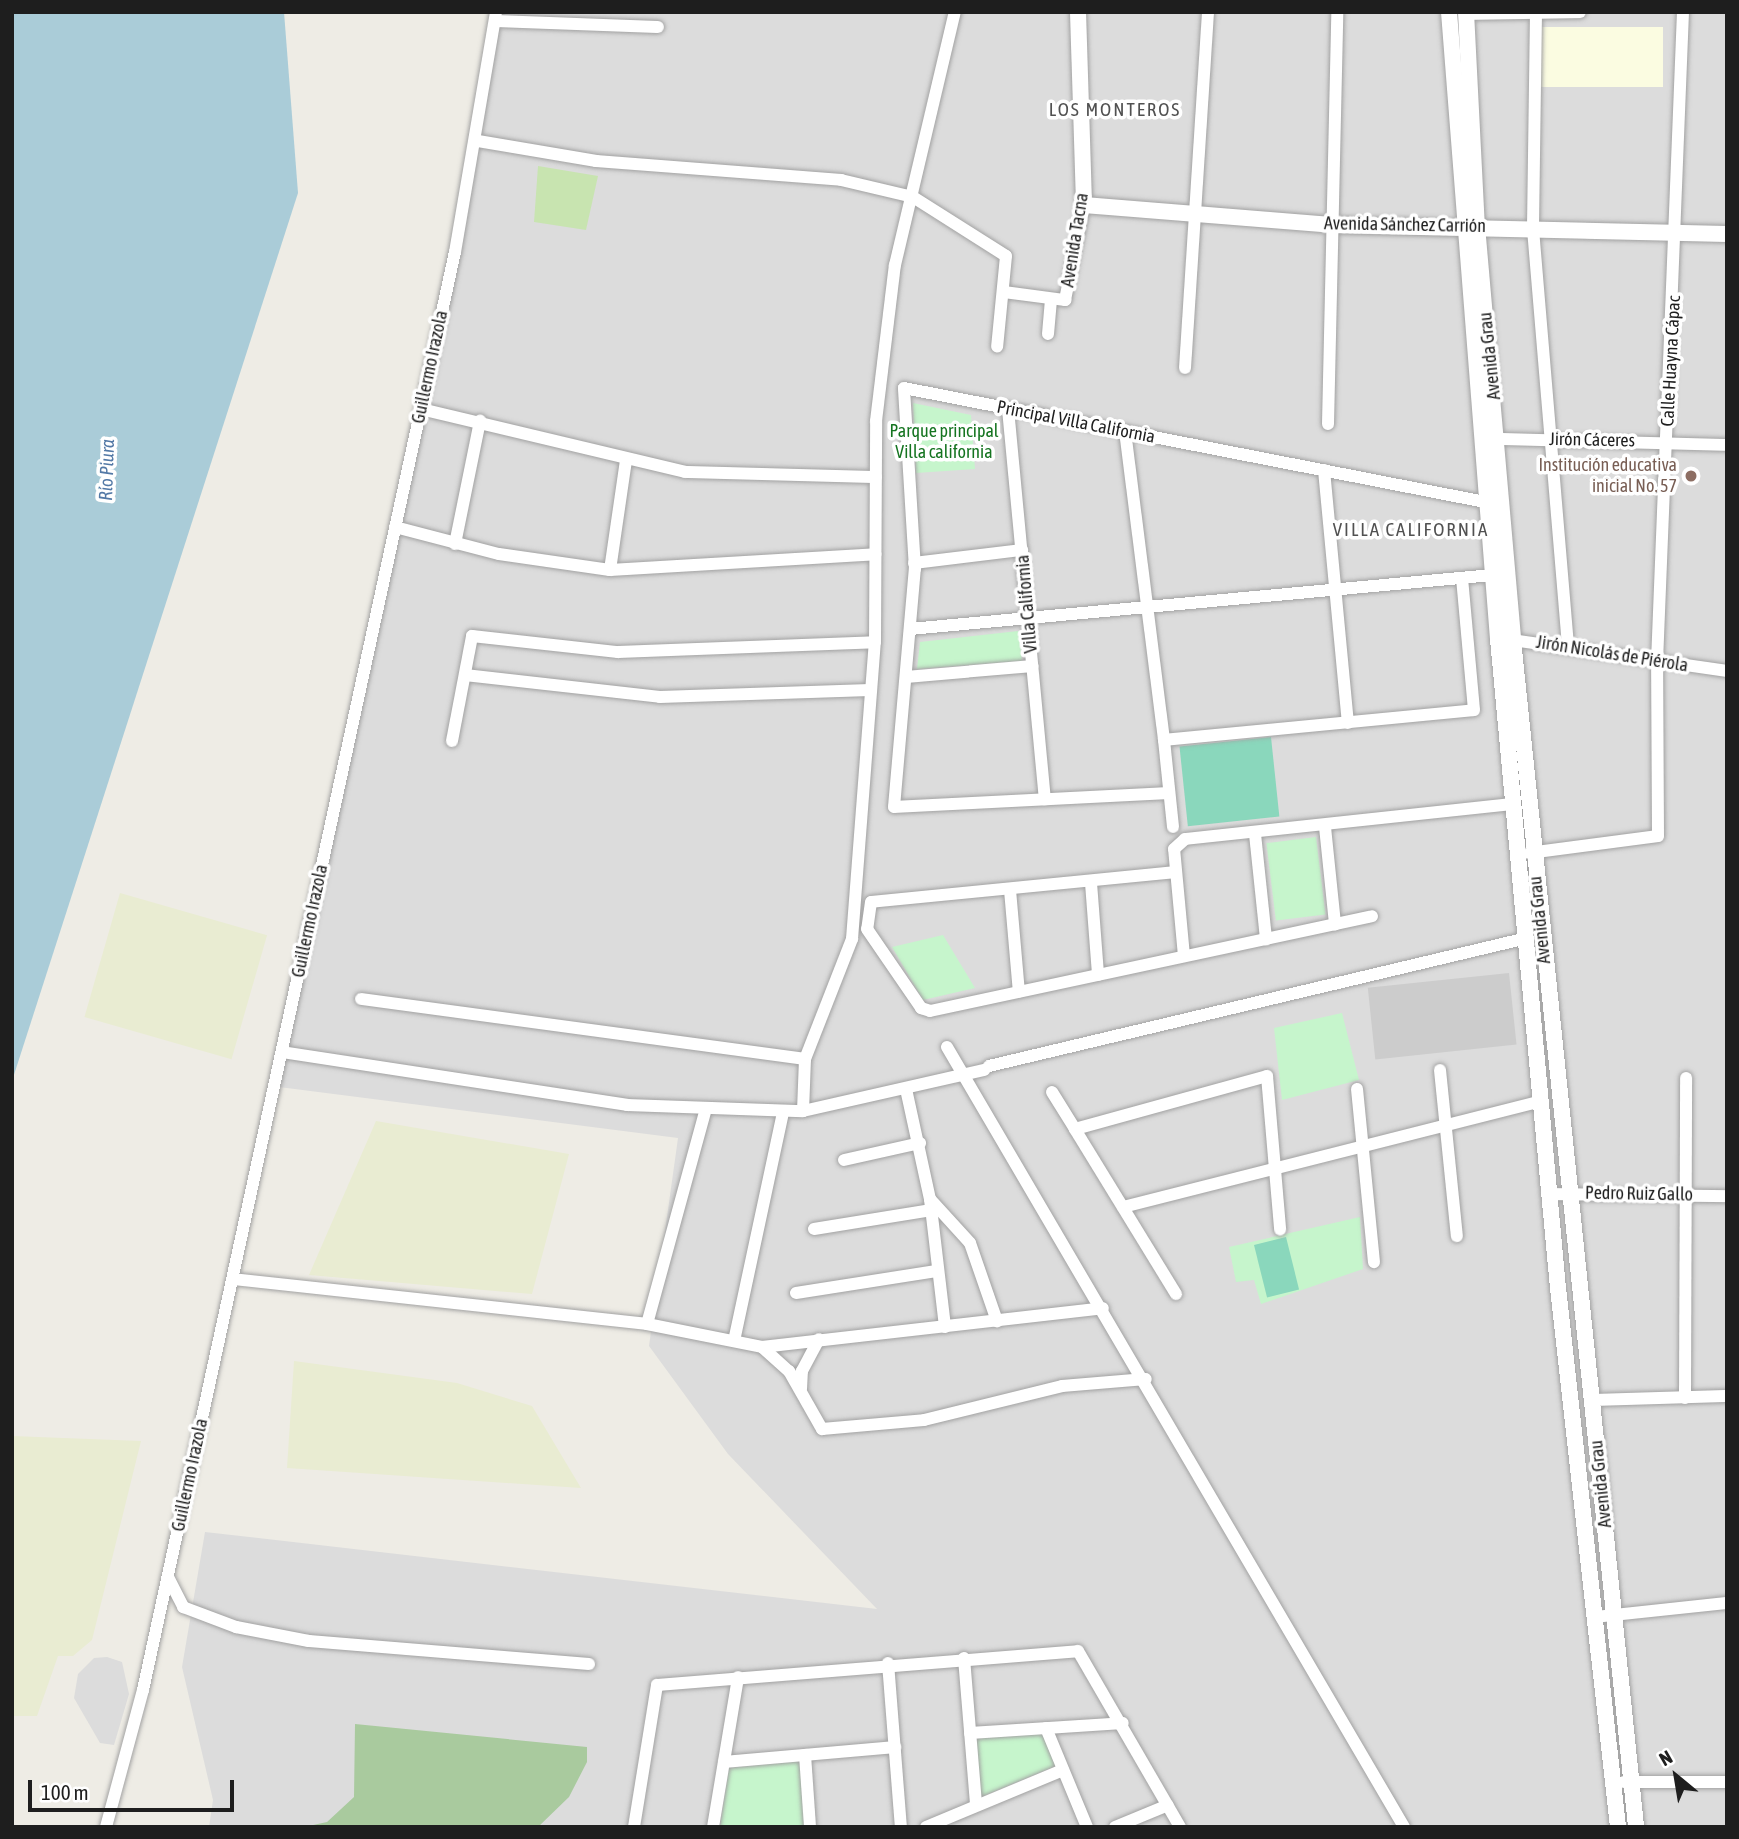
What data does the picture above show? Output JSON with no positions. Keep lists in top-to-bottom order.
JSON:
{
  "streets": {
    "street": [
      "Avenida Sánchez Carrión",
      "Avenida Tacna",
      "Avenida Grau",
      "Calle Huayna Cápac",
      "Guillermo Irazola",
      "Principal Villa California",
      "Jirón Cáceres",
      "Villa California",
      "Jirón Nicolás de Piérola",
      "Pedro Ruiz Gallo"
    ]
  },
  "crossings": [
    ["Avenida Sánchez Carrión", "Avenida Tacna"],
    ["Avenida Sánchez Carrión", "Avenida Grau"],
    ["Avenida Sánchez Carrión", "Calle Huayna Cápac"],
    ["Avenida Grau", "Calle Huayna Cápac"],
    ["Avenida Grau", "Principal Villa California"],
    ["Avenida Grau", "Jirón Cáceres"],
    ["Avenida Grau", "Jirón Nicolás de Piérola"],
    ["Avenida Grau", "Pedro Ruiz Gallo"],
    ["Calle Huayna Cápac", "Jirón Cáceres"],
    ["Calle Huayna Cápac", "Jirón Nicolás de Piérola"],
    ["Principal Villa California", "Villa California"]
  ],
  "districts": ["LOS MONTEROS", "VILLA CALIFORNIA"],
  "water": ["Río Piura"],
  "parks": ["Parque principal Villa california"],
  "places": ["Institución educativa inicial No. 57"],
  "scale_bar": "100 m",
  "north": "top left"
}
